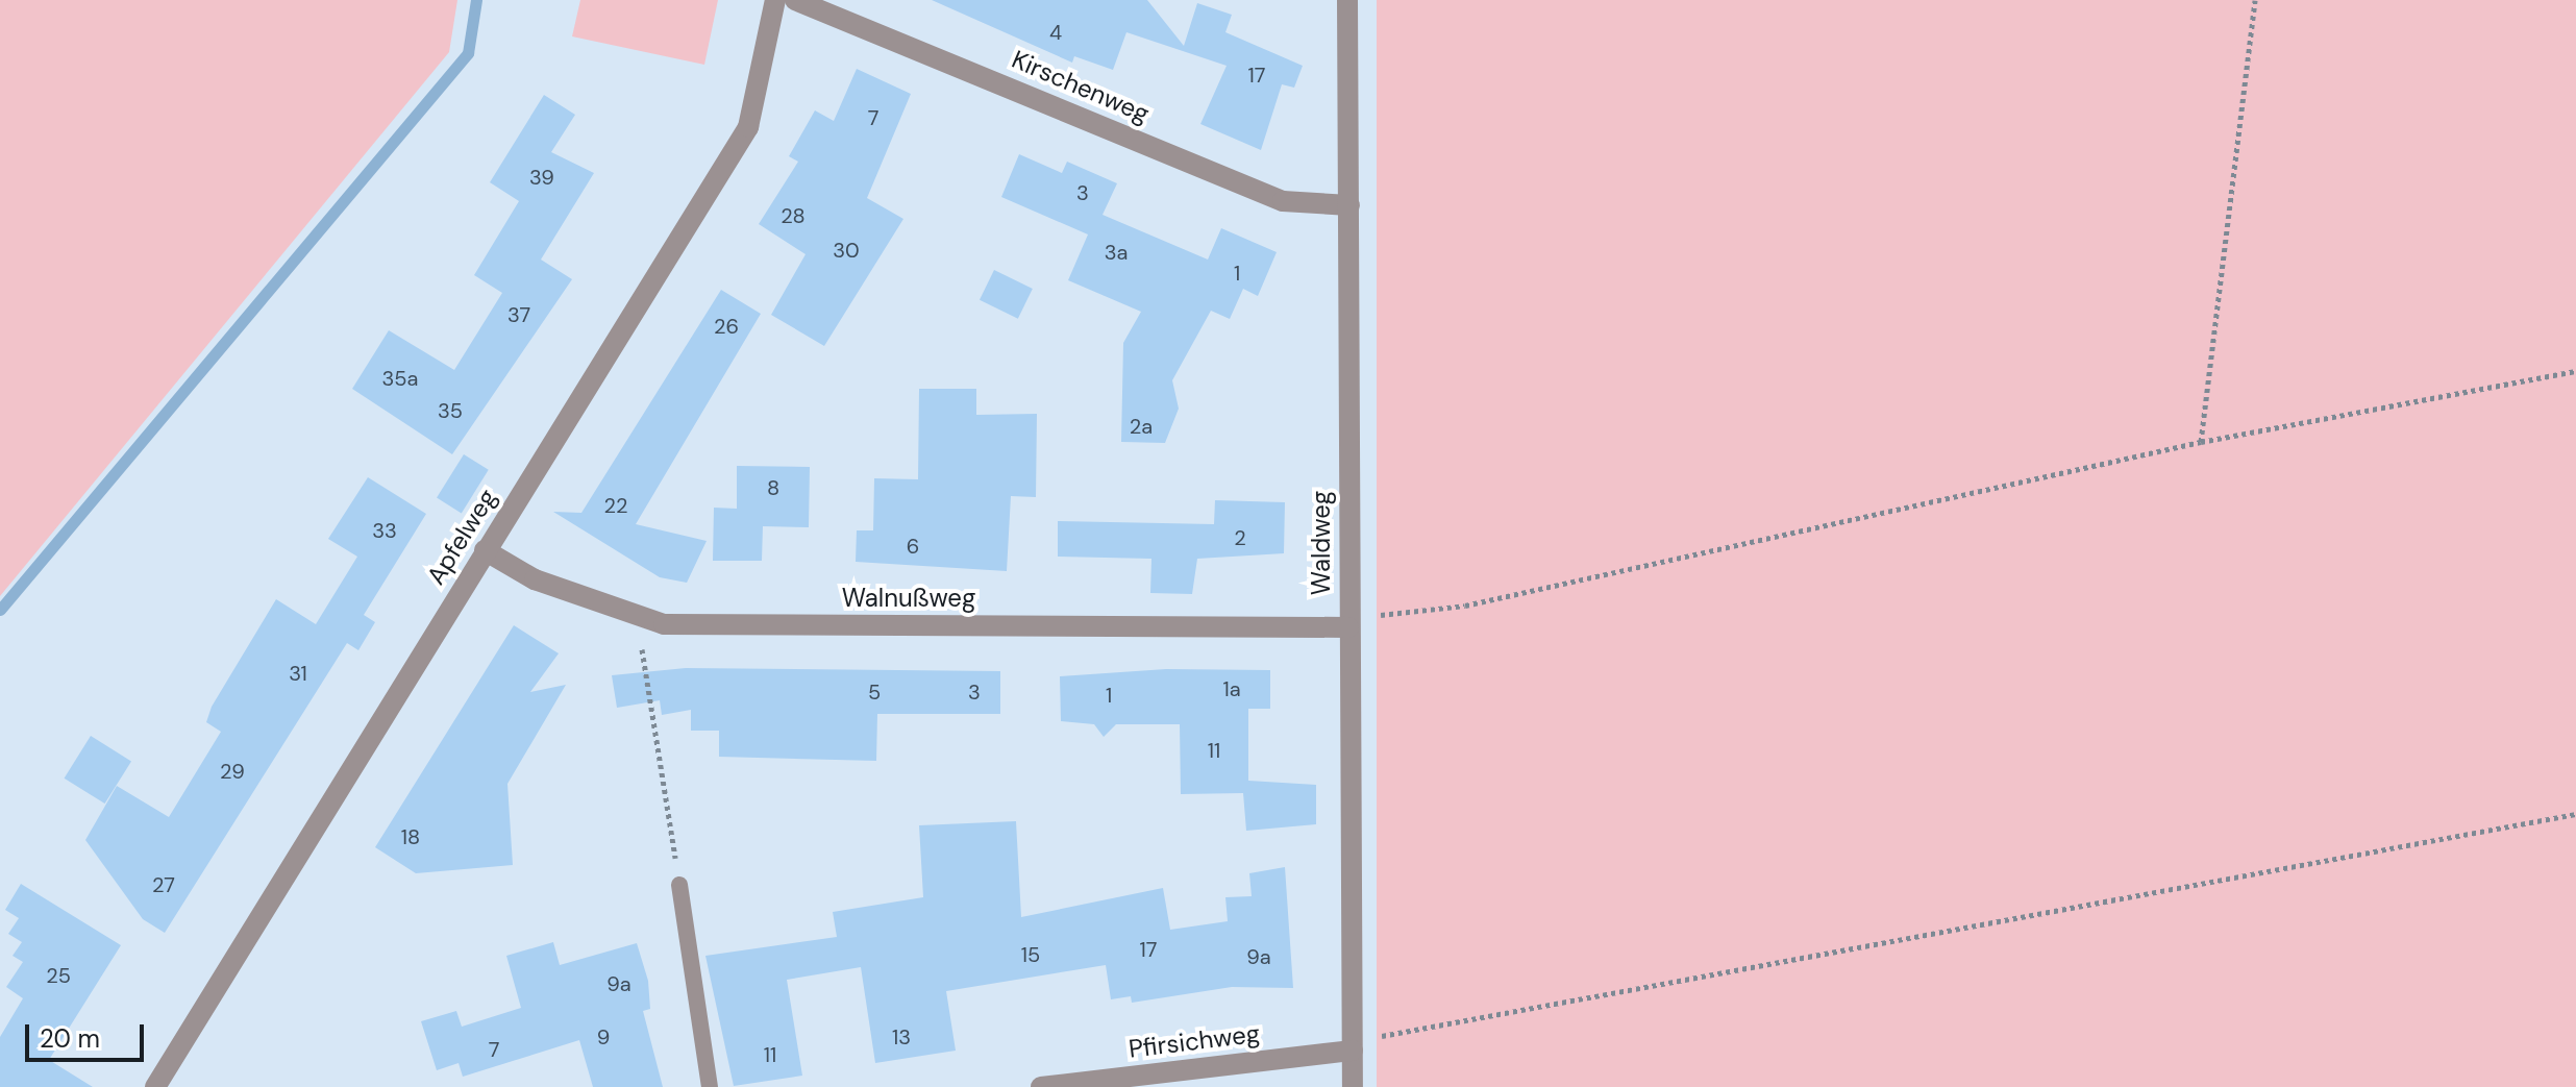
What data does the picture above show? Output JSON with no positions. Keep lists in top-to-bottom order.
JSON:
{
  "streets": {
    "street": [
      "Kirschenweg",
      "Apfelweg",
      "Waldweg",
      "Walnußweg",
      "Pfirsichweg"
    ]
  },
  "crossings": [
    ["Kirschenweg", "Waldweg"],
    ["Apfelweg", "Walnußweg"],
    ["Waldweg", "Walnußweg"],
    ["Waldweg", "Pfirsichweg"]
  ],
  "house_numbers": [
    "4",
    "17",
    "7",
    "39",
    "3",
    "28",
    "30",
    "3a",
    "1",
    "37",
    "26",
    "35a",
    "35",
    "2a",
    "8",
    "22",
    "33",
    "2",
    "6",
    "31",
    "1a",
    "5",
    "3",
    "1",
    "11",
    "29",
    "18",
    "27",
    "17",
    "15",
    "9a",
    "25",
    "9a",
    "9",
    "13",
    "7",
    "11"
  ],
  "scale_bar": "20 m"
}
